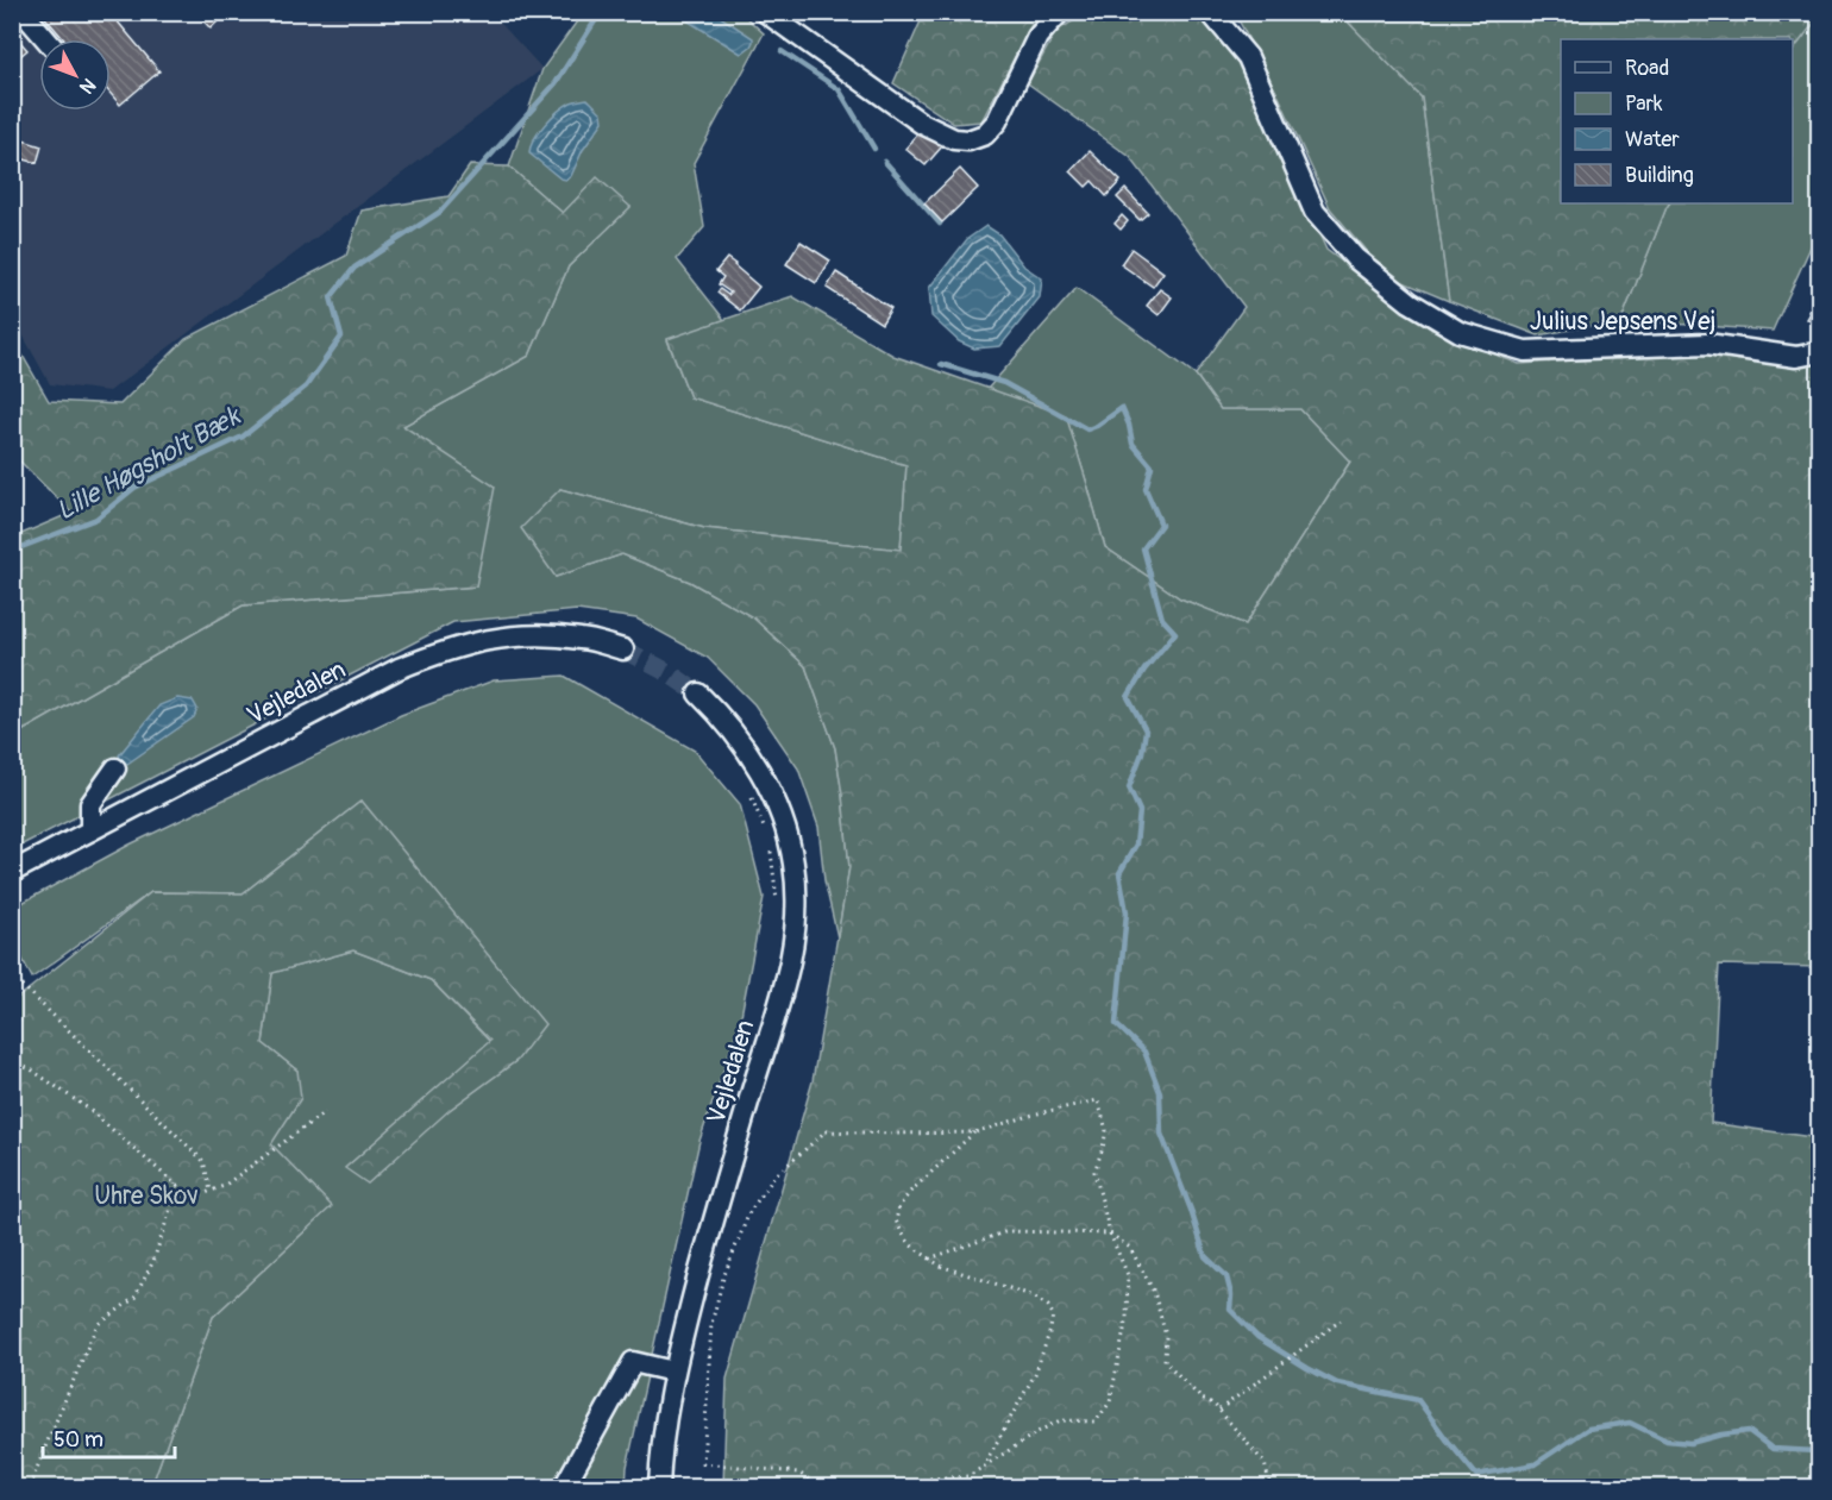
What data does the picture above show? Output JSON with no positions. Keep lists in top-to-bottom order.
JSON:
{
  "streets": {
    "street": ["Julius Jepsens Vej", "Vejledalen"]
  },
  "water": ["Lille Høgsholt Bæk"],
  "parks": ["Uhre Skov"],
  "legend": [
    "Road",
    "Park",
    "Water",
    "Building"
  ],
  "scale_bar": "50 m",
  "north": "bottom right"
}
